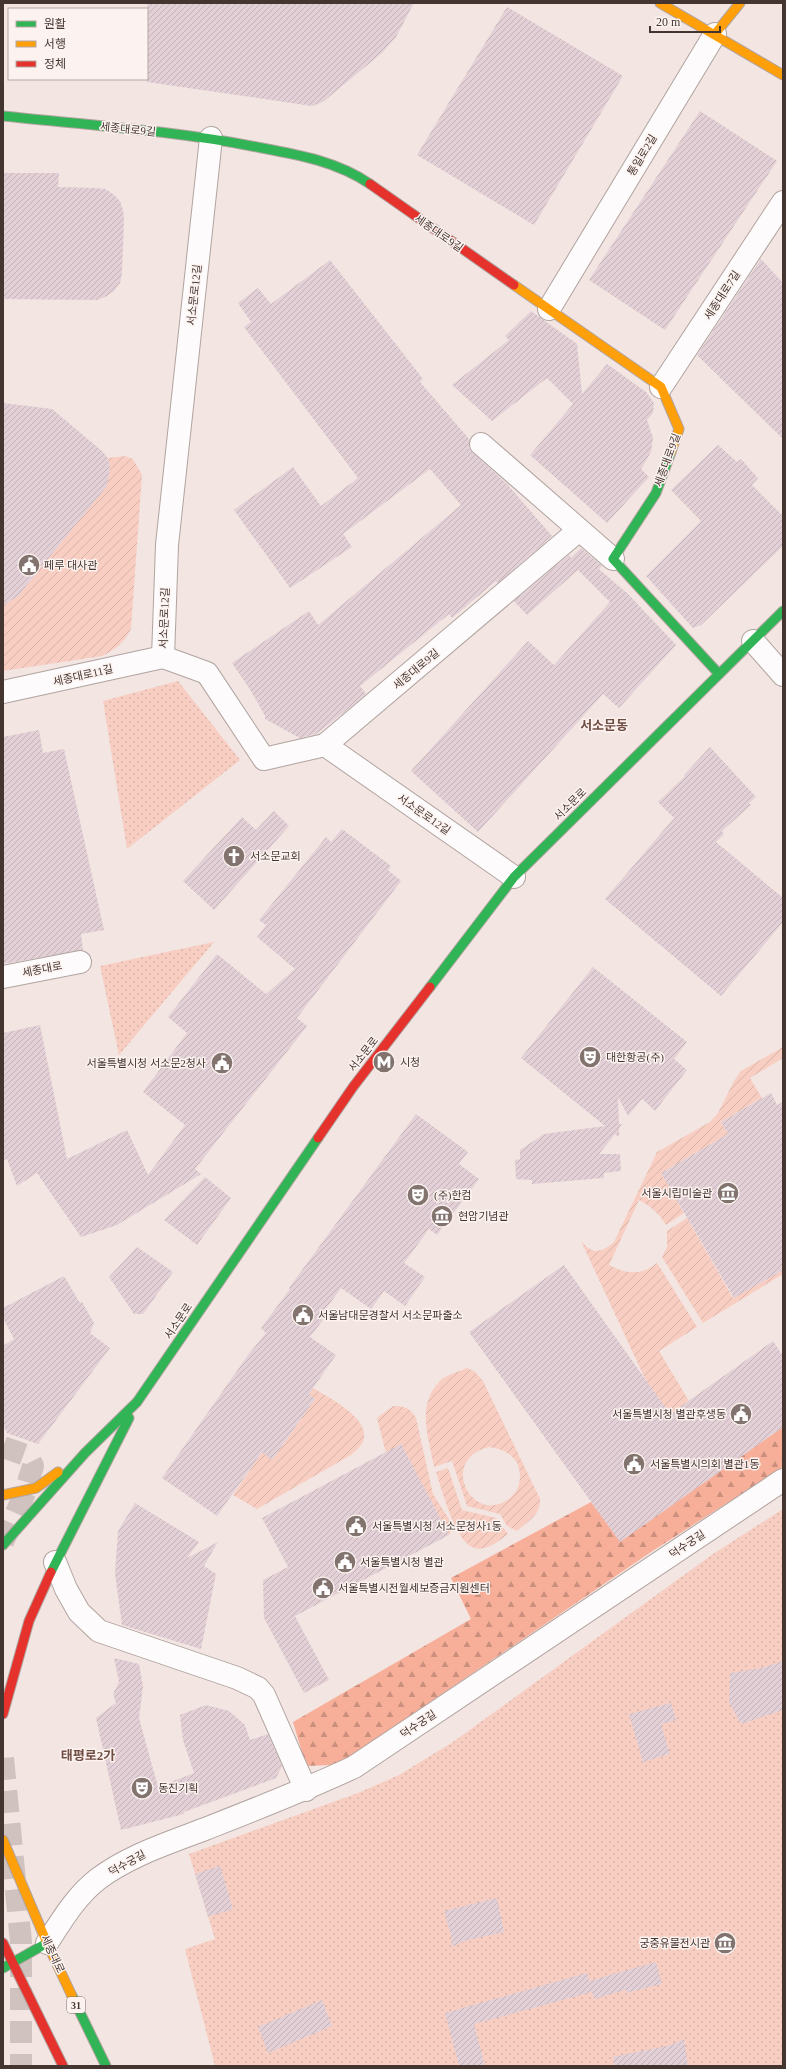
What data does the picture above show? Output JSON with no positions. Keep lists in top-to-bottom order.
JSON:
{
  "streets": {
    "main road": [
      "세종대로9길",
      "통일로2길",
      "서소문로",
      "세종대로",
      "31"
    ],
    "street": [
      "서소문로12길",
      "세종대로7길",
      "세종대로11길",
      "덕수궁길"
    ]
  },
  "crossings": [
    ["세종대로9길", "통일로2길"],
    ["세종대로9길", "서소문로12길"],
    ["세종대로9길", "세종대로7길"],
    ["서소문로12길", "세종대로11길"],
    ["서소문로12길", "서소문로"],
    ["세종대로", "덕수궁길"]
  ],
  "districts": ["서소문동", "태평로2가"],
  "places": {
    "public building": [
      "페루 대사관",
      "서울특별시청 서소문2청사",
      "서울남대문경찰서 서소문파출소",
      "서울특별시청 별관후생동",
      "서울특별시의회 별관1동",
      "서울특별시청 서소문청사1동",
      "서울특별시청 별관",
      "서울특별시전월세보증금지원센터"
    ],
    "church": ["서소문교회"],
    "theatre": ["대한항공(주)", "(주)한컴", "동진기획"],
    "metro station": ["시청"],
    "museum": ["서울시립미술관", "현암기념관", "궁중유물전시관"]
  },
  "legend": ["원활", "서행", "정체"],
  "scale_bar": "20 m"
}
